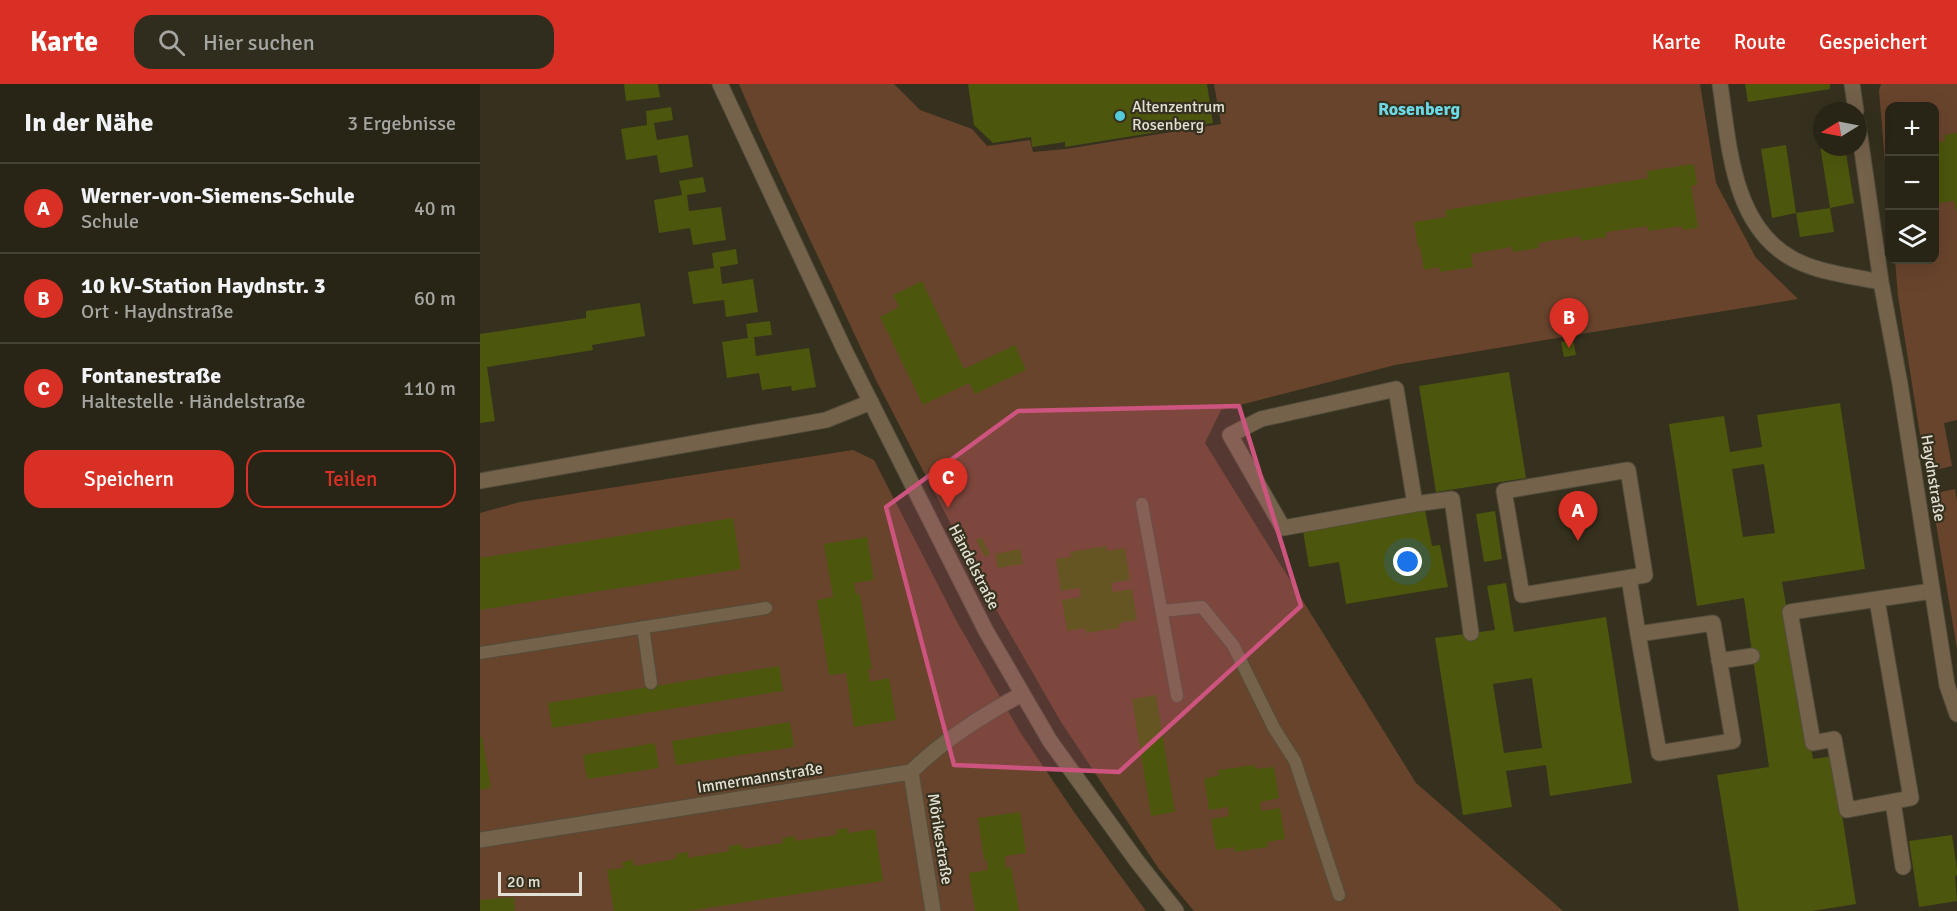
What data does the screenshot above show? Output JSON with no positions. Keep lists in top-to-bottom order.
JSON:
{
  "streets": {
    "street": [
      "Haydnstraße",
      "Händelstraße",
      "Immermannstraße",
      "Mörikestraße"
    ]
  },
  "crossings": [
    ["Immermannstraße", "Mörikestraße"]
  ],
  "districts": ["Rosenberg"],
  "places": ["Altenzentrum Rosenberg"],
  "scale_bar": "20 m",
  "north": "left",
  "page": {
    "header": "Karte",
    "search": "Hier suchen",
    "nav": ["Karte", "Route", "Gespeichert"],
    "heading": ["In der Nähe", "3 Ergebnisse"],
    "map_buttons": ["+", "−"],
    "list": [
      {
        "mark": "A",
        "name": "Werner-von-Siemens-Schule",
        "note": "Schule",
        "value": "40 m"
      },
      {
        "mark": "B",
        "name": "10 kV-Station Haydnstr. 3",
        "note": "Ort · Haydnstraße",
        "value": "60 m"
      },
      {
        "mark": "C",
        "name": "Fontanestraße",
        "note": "Haltestelle · Händelstraße",
        "value": "110 m"
      }
    ],
    "pins": ["B", "C", "A"],
    "buttons": ["Speichern", "Teilen"],
    "scale": "20 m"
  }
}
